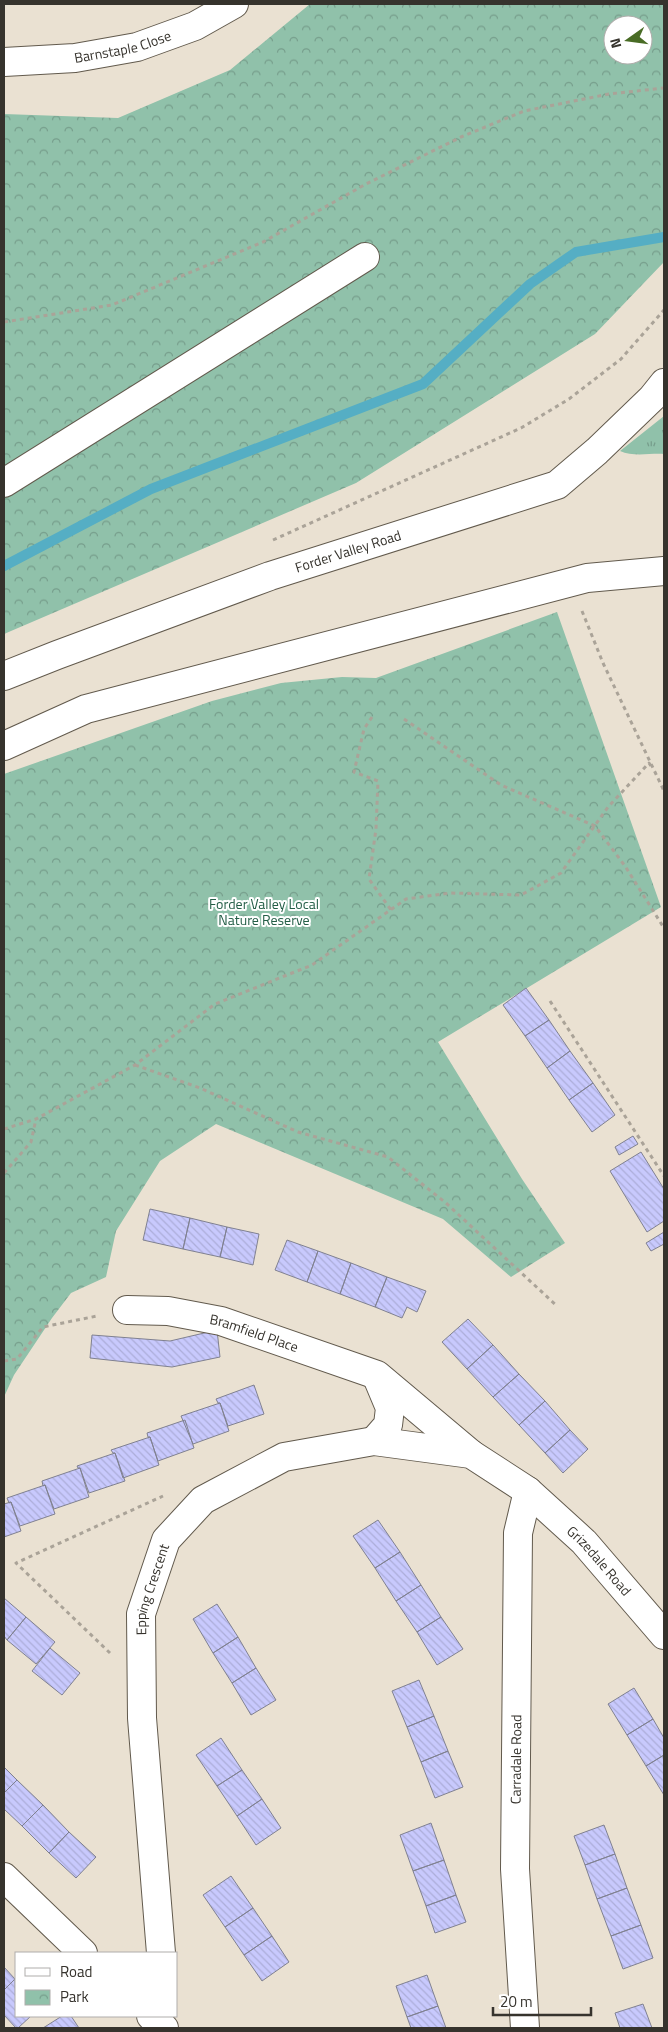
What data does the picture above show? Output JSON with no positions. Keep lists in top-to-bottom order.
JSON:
{
  "streets": {
    "street": [
      "Barnstaple Close",
      "Forder Valley Road",
      "Bramfield Place",
      "Grizedale Road",
      "Epping Crescent",
      "Carradale Road"
    ]
  },
  "crossings": [
    ["Bramfield Place", "Epping Crescent"],
    ["Grizedale Road", "Epping Crescent"],
    ["Grizedale Road", "Carradale Road"],
    ["Epping Crescent", "Carradale Road"]
  ],
  "parks": ["Forder Valley Local Nature Reserve"],
  "legend": ["Road", "Park"],
  "scale_bar": "20 m",
  "north": "left"
}
